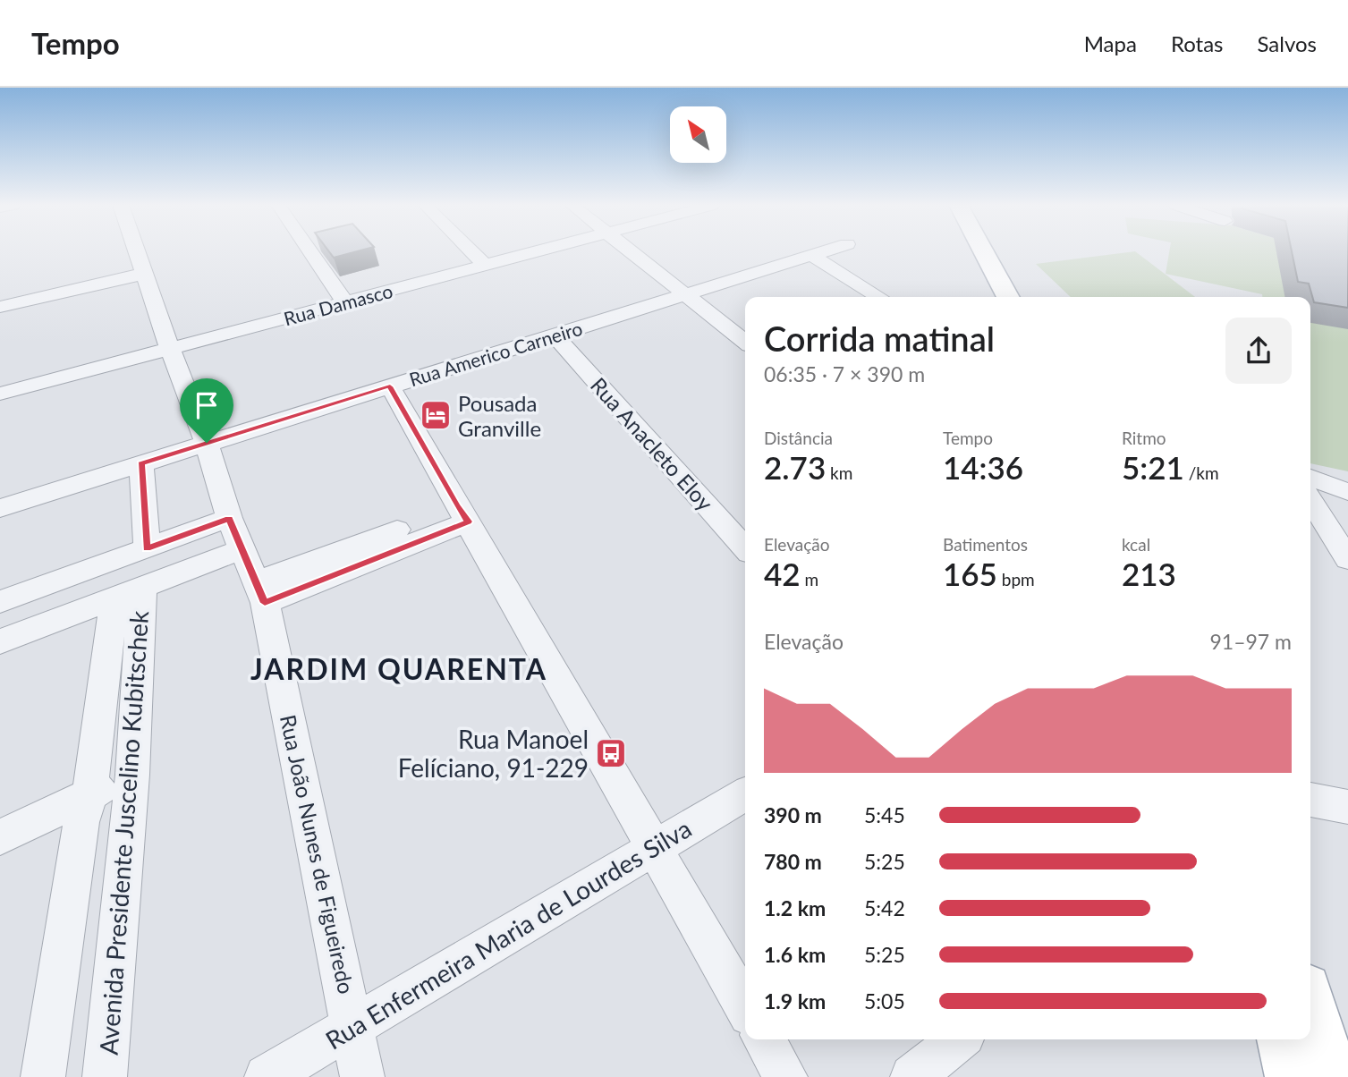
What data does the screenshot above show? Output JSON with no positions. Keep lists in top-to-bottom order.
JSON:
{
  "streets": {
    "street": [
      "Rua Damasco",
      "Rua Americo Carneiro",
      "Rua Anacleto Eloy",
      "Avenida Presidente Juscelino Kubitschek",
      "Rua João Nunes de Figueiredo",
      "Rua Enfermeira Maria de Lourdes Silva"
    ]
  },
  "crossings": [
    ["Rua Damasco", "Rua João Nunes de Figueiredo"],
    ["Rua Americo Carneiro", "Rua Anacleto Eloy"],
    ["Rua Americo Carneiro", "Rua João Nunes de Figueiredo"],
    ["Rua João Nunes de Figueiredo", "Rua Enfermeira Maria de Lourdes Silva"]
  ],
  "districts": ["JARDIM QUARENTA"],
  "places": {
    "hotel": ["Pousada Granville"],
    "bus stop": ["Rua Manoel Felíciano, 91-229"]
  },
  "north": "top left",
  "page": {
    "header": "Tempo",
    "nav": ["Mapa", "Rotas", "Salvos"],
    "heading": ["Corrida matinal", "06:35 · 7 × 390 m"],
    "stats": [
      ["Distância", "2.73 km"],
      ["Tempo", "14:36"],
      ["Ritmo", "5:21 /km"],
      ["Elevação", "42 m"],
      ["Batimentos", "165 bpm"],
      ["kcal", "213"]
    ],
    "chart": ["Elevação", "91–97 m"],
    "list": [
      {
        "name": "390 m",
        "note": "5:45"
      },
      {
        "name": "780 m",
        "note": "5:25"
      },
      {
        "name": "1.2 km",
        "note": "5:42"
      },
      {
        "name": "1.6 km",
        "note": "5:25"
      },
      {
        "name": "1.9 km",
        "note": "5:05"
      }
    ]
  }
}
